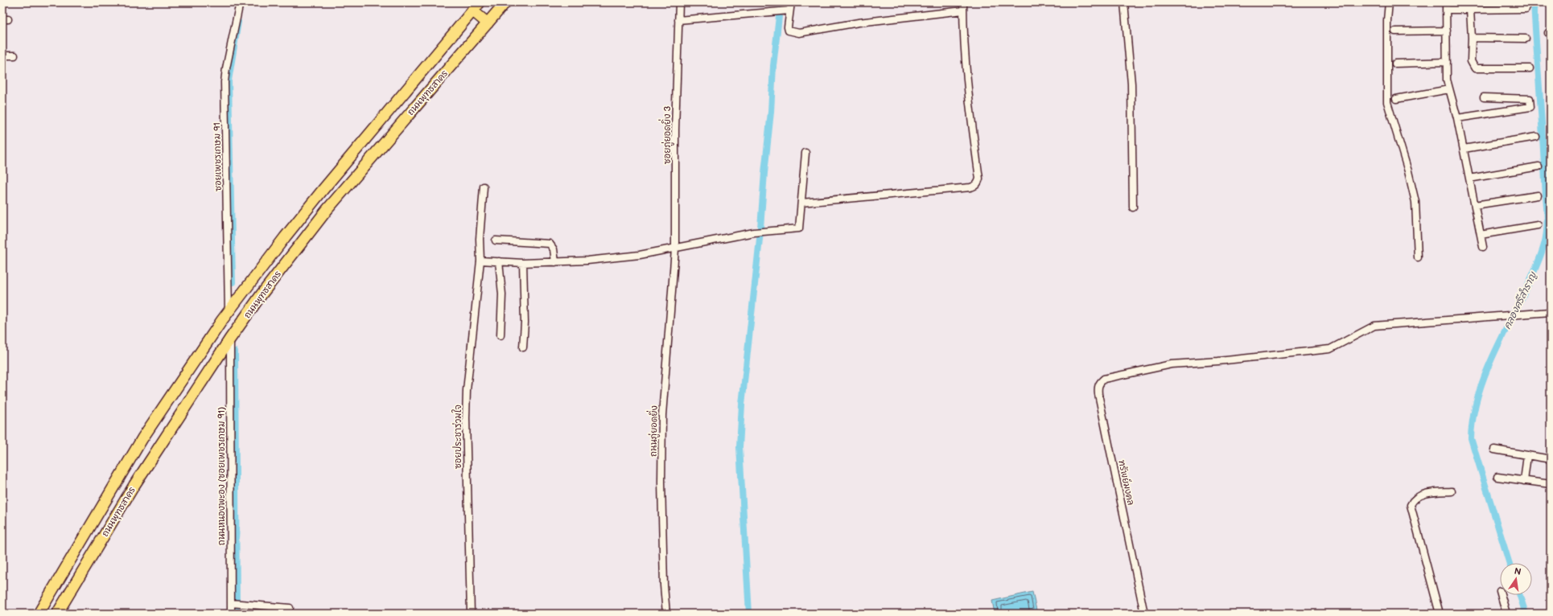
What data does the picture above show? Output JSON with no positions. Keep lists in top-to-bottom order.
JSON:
{
  "streets": {
    "main road": ["ถนนพุทธสาคร"],
    "street": [
      "ซอยภู่ยอดยิ่ง 3",
      "ซอยเพชรเกษม 91",
      "ถนนภู่ยอดยิ่ง",
      "ซอยประชาร่วมใจ",
      "ถนนหนองพะอง (ซอยเพชรเกษม 91)",
      "ทรัพย์มงคล"
    ]
  },
  "crossings": [
    ["ถนนพุทธสาคร", "ซอยเพชรเกษม 91"],
    ["ถนนพุทธสาคร", "ถนนหนองพะอง (ซอยเพชรเกษม 91)"],
    ["ซอยภู่ยอดยิ่ง 3", "ถนนภู่ยอดยิ่ง"]
  ],
  "water": ["คลองศรีสำราญ"],
  "north": "top"
}
